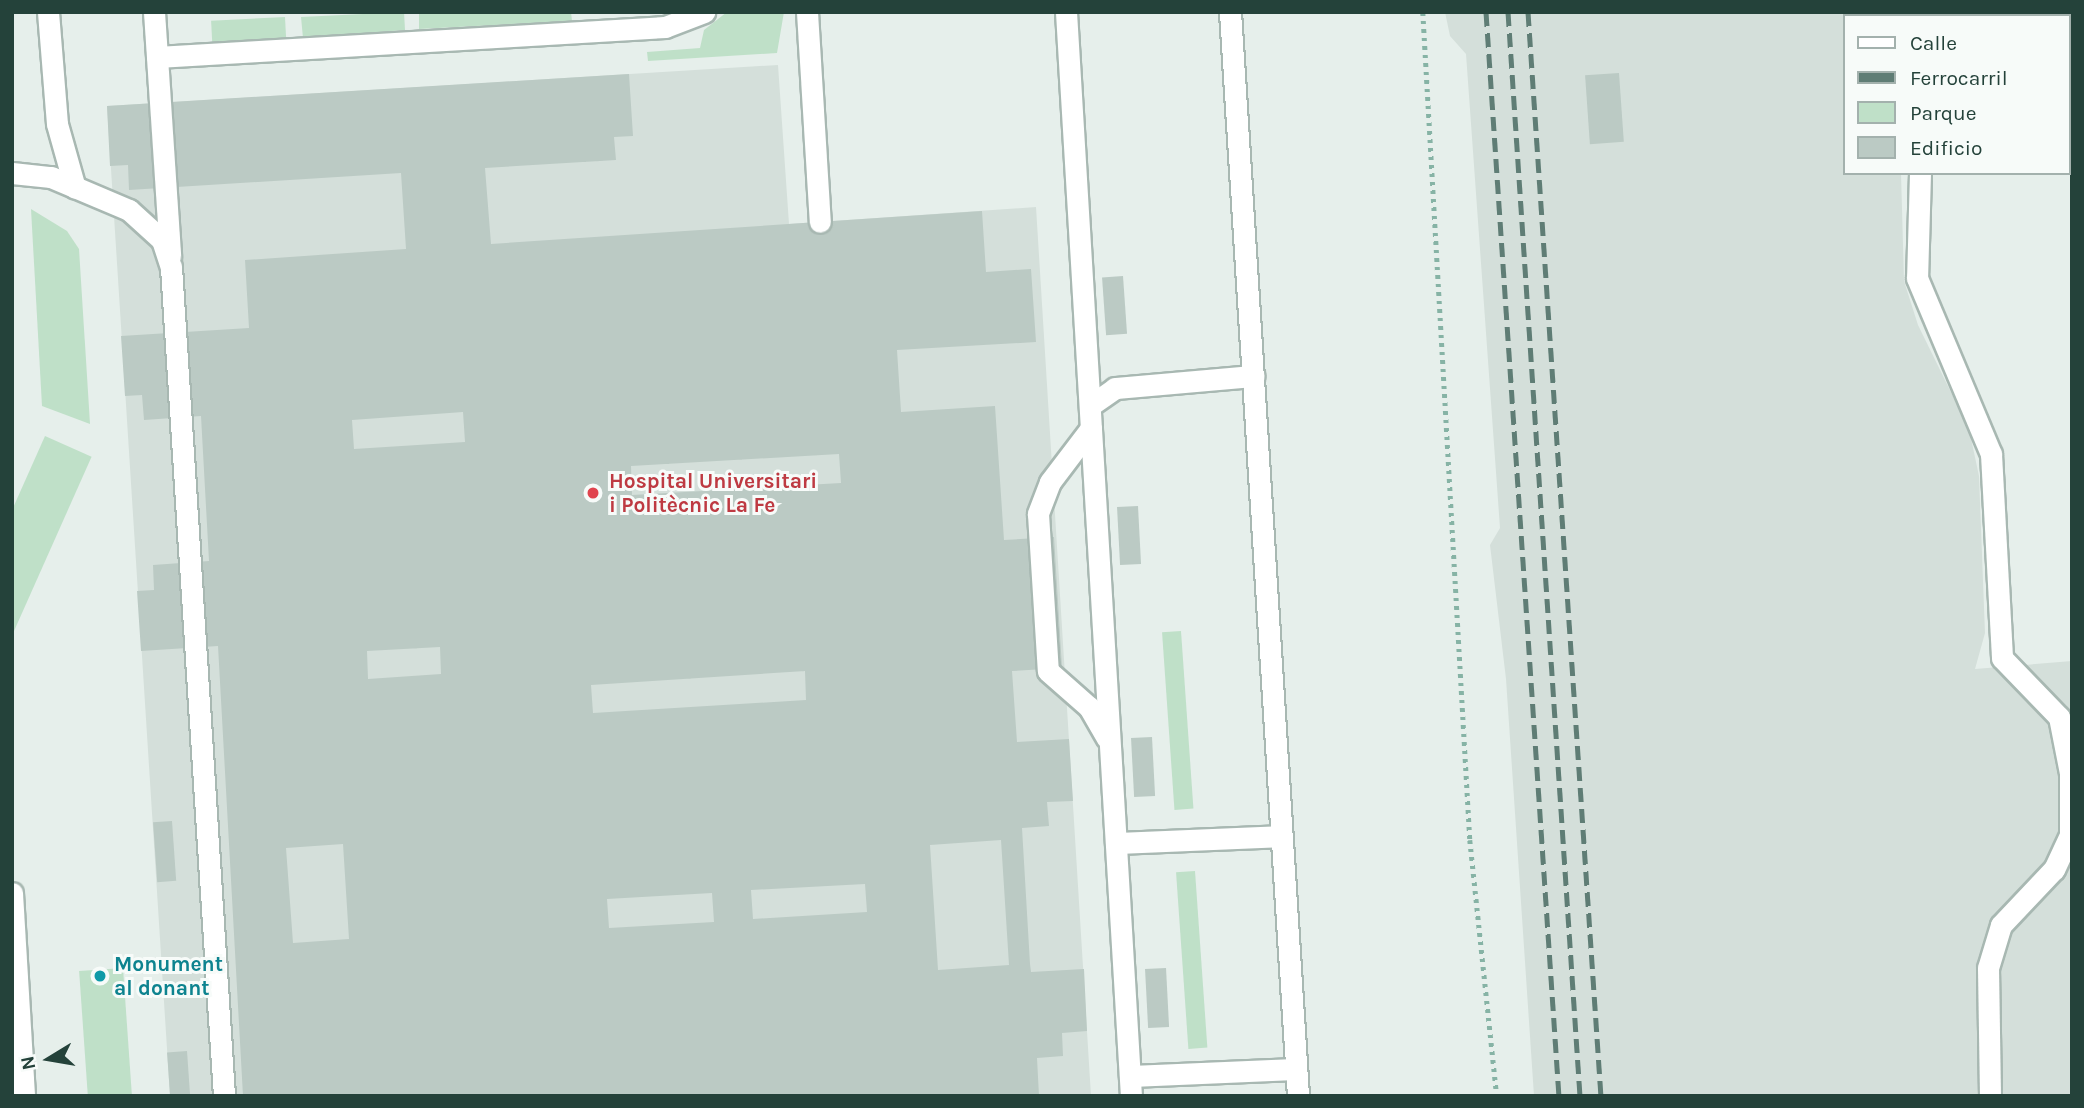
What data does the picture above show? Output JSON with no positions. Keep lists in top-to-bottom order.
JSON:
{
  "places": ["Hospital Universitari i Politècnic La Fe", "Monument al donant"],
  "legend": [
    "Calle",
    "Ferrocarril",
    "Parque",
    "Edificio"
  ],
  "north": "left"
}
